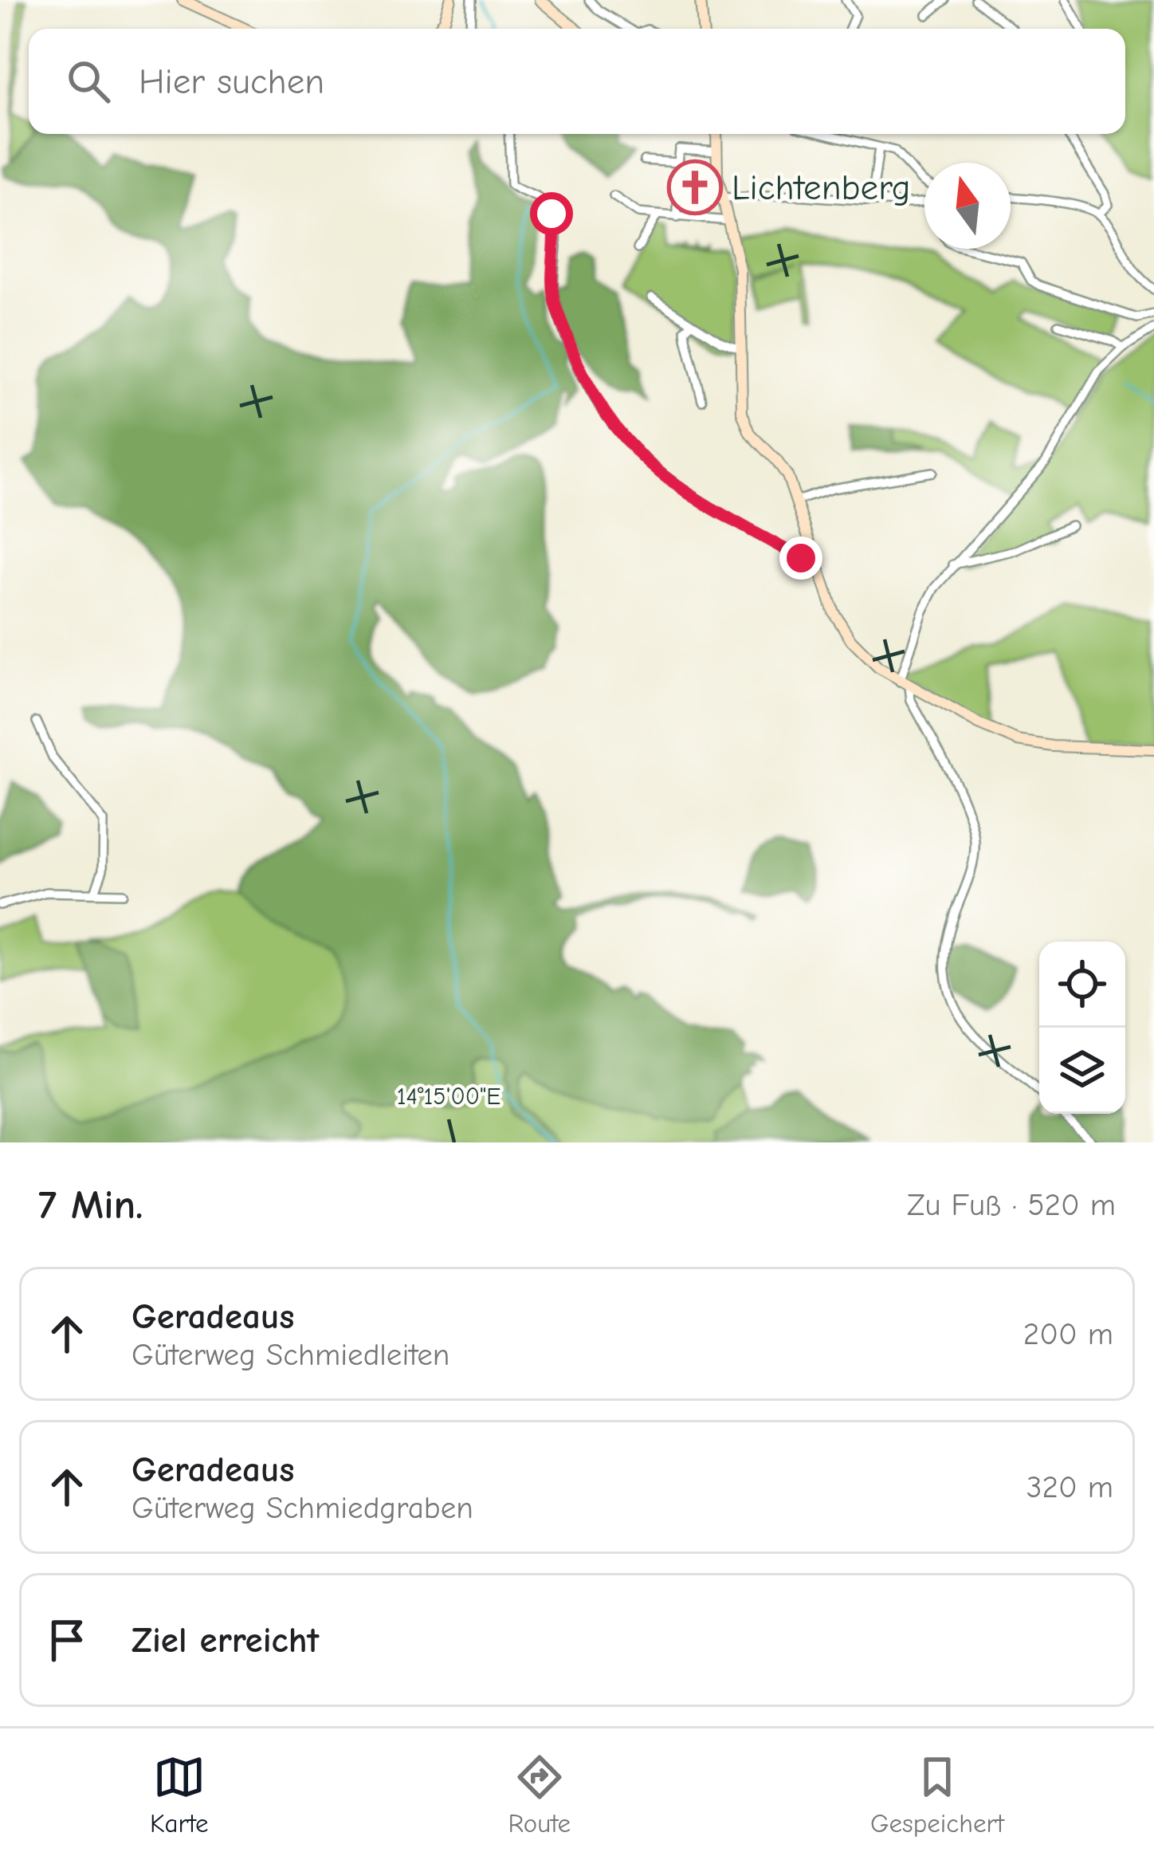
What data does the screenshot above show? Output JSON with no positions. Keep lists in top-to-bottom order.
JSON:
{
  "places": {
    "church": ["Lichtenberg"]
  },
  "north": "top",
  "page": {
    "search": "Hier suchen",
    "heading": ["7 Min.", "Zu Fuß · 520 m"],
    "list": [
      ["Geradeaus", "Güterweg Schmiedleiten", "200 m"],
      ["Geradeaus", "Güterweg Schmiedgraben", "320 m"],
      "Ziel erreicht"
    ],
    "nav": ["Karte", "Route", "Gespeichert"]
  },
  "coordinates": ["14°15'00\"E"]
}
